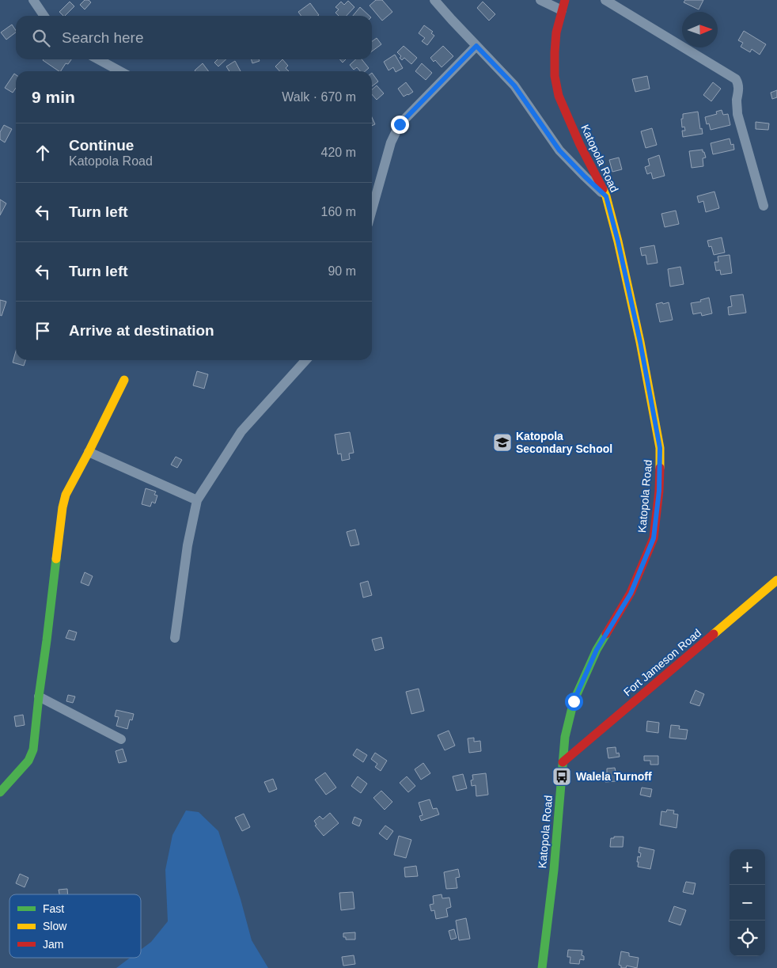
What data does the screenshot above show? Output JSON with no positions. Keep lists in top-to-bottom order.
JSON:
{
  "streets": {
    "street": ["Katopola Road", "Fort Jameson Road"]
  },
  "crossings": [
    ["Katopola Road", "Fort Jameson Road"]
  ],
  "places": {
    "school or university": ["Katopola Secondary School"],
    "bus stop": ["Walela Turnoff"]
  },
  "legend": ["Fast", "Slow", "Jam"],
  "north": "right",
  "page": {
    "search": "Search here",
    "heading": ["9 min", "Walk · 670 m"],
    "list": [
      ["Continue", "Katopola Road", "420 m"],
      ["Turn left", "160 m"],
      ["Turn left", "90 m"],
      "Arrive at destination"
    ],
    "map_buttons": ["+", "−"]
  }
}
